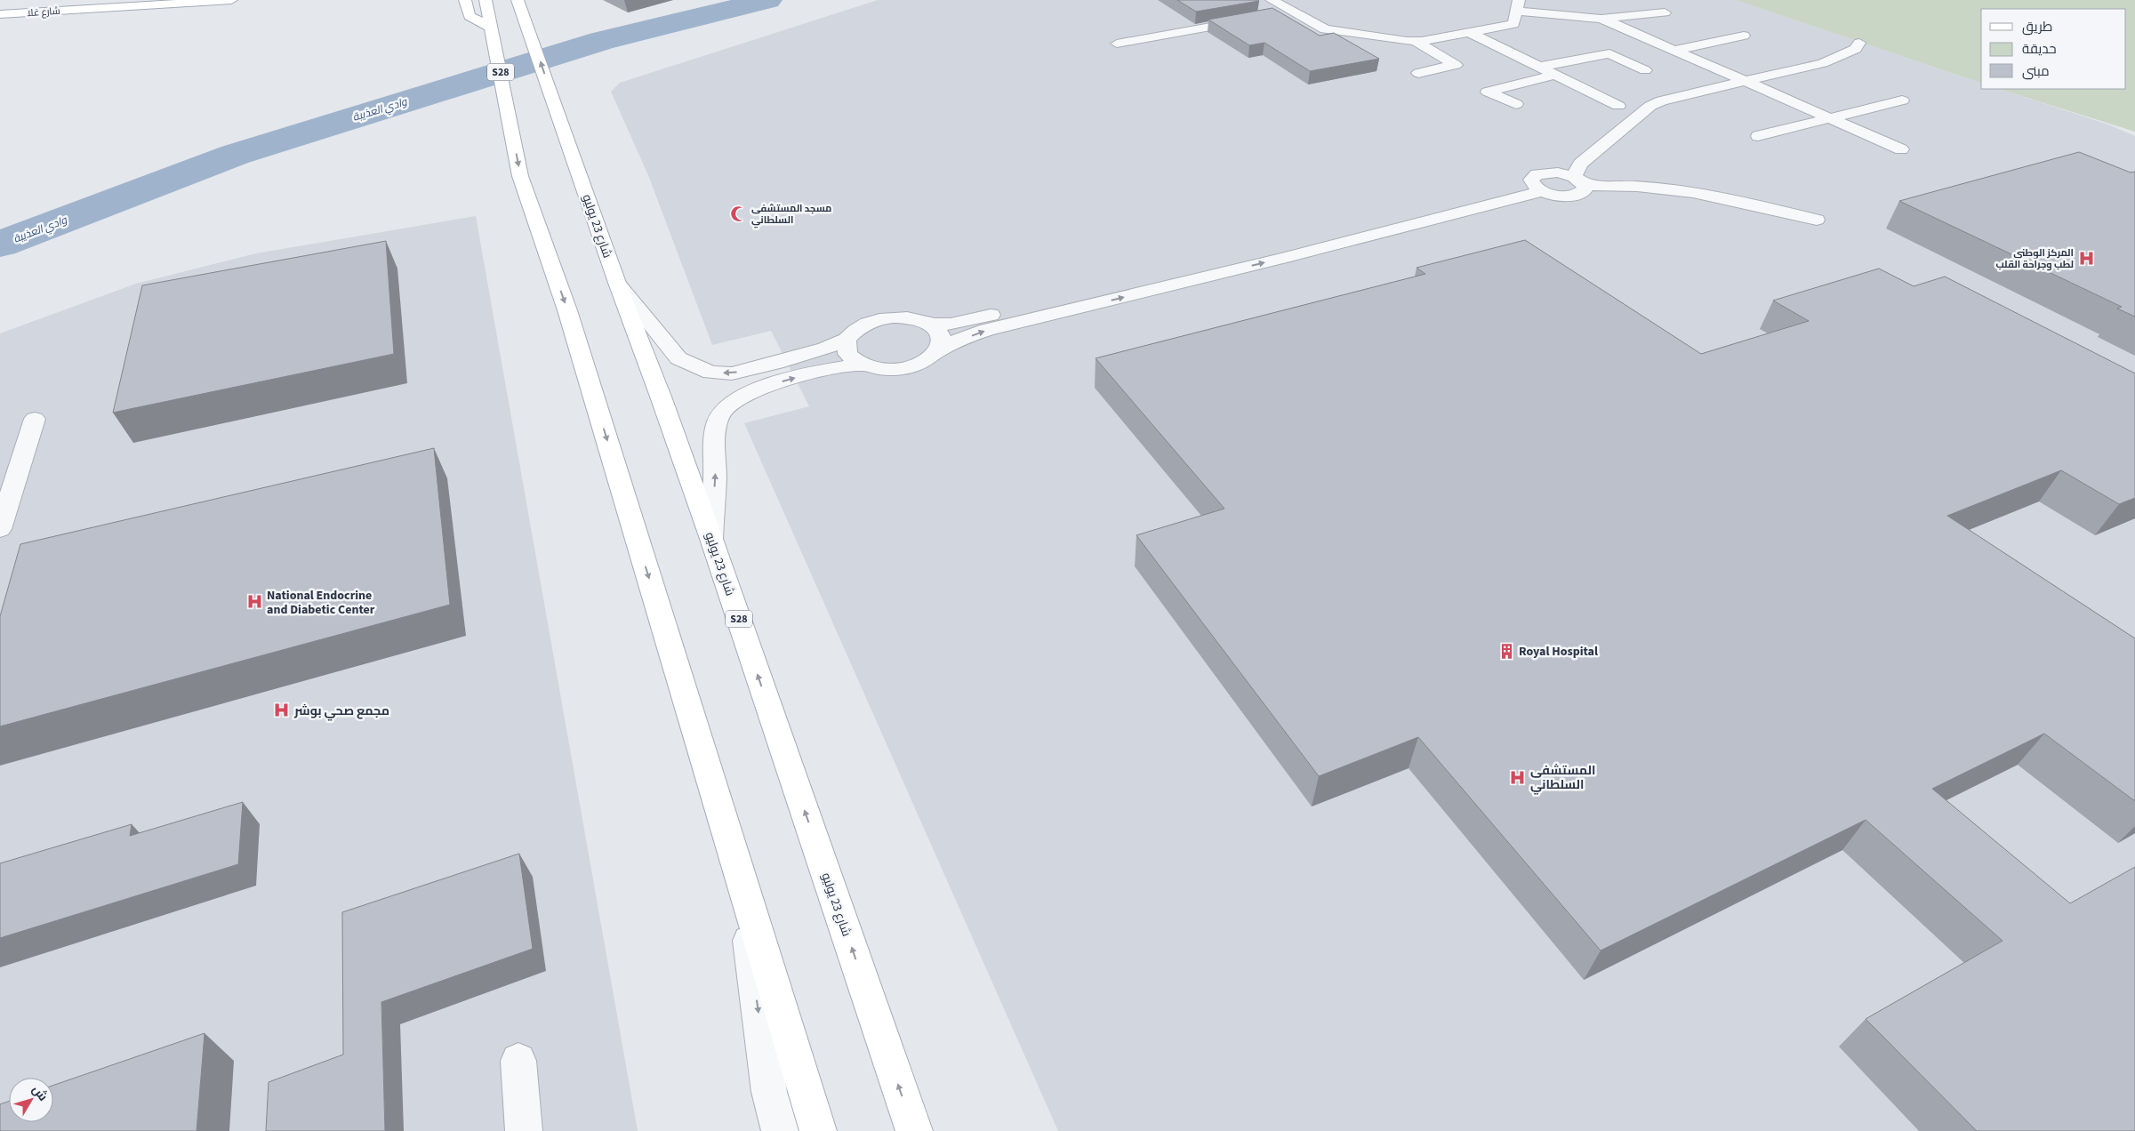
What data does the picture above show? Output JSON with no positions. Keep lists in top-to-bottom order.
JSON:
{
  "streets": {
    "main road": ["شارع غلا", "S28", "شارع 23 يوليو"]
  },
  "water": ["وادي العذيبة"],
  "places": {
    "mosque": ["مسجد المستشفى السلطاني"],
    "hospital": [
      "المركز الوطني لطب وجراحة القلب",
      "National Endocrine and Diabetic Center",
      "مجمع صحي بوشر",
      "المستشفى السلطاني"
    ],
    "building": ["Royal Hospital"]
  },
  "legend": ["طريق", "حديقة", "مبنى"],
  "north": "top right"
}
